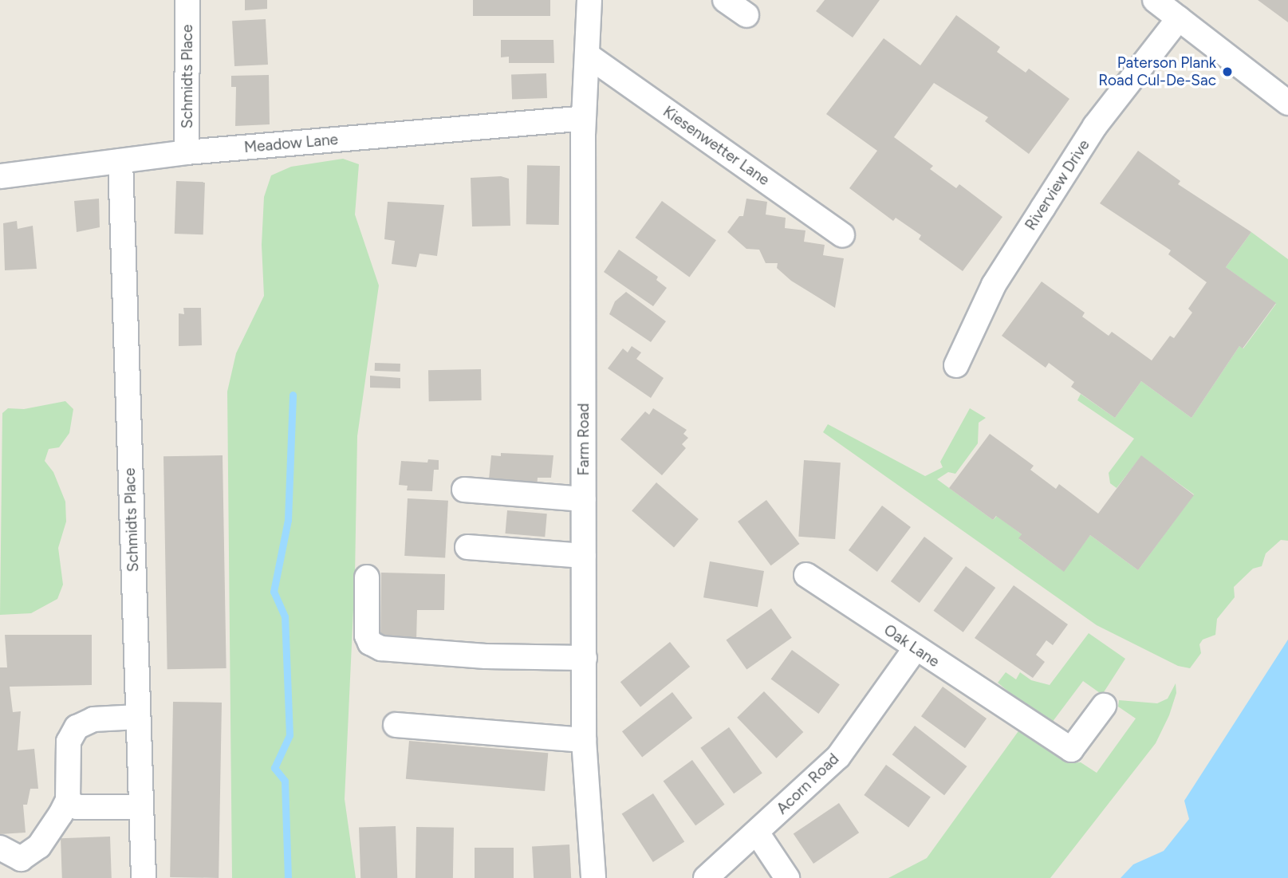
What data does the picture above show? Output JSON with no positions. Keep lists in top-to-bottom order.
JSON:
{
  "streets": {
    "street": [
      "Schmidts Place",
      "Meadow Lane",
      "Kiesenwetter Lane",
      "Riverview Drive",
      "Farm Road",
      "Oak Lane",
      "Acorn Road"
    ]
  },
  "crossings": [
    ["Schmidts Place", "Meadow Lane"],
    ["Meadow Lane", "Farm Road"],
    ["Kiesenwetter Lane", "Farm Road"],
    ["Oak Lane", "Acorn Road"]
  ],
  "places": ["Paterson Plank Road Cul-De-Sac"]
}
